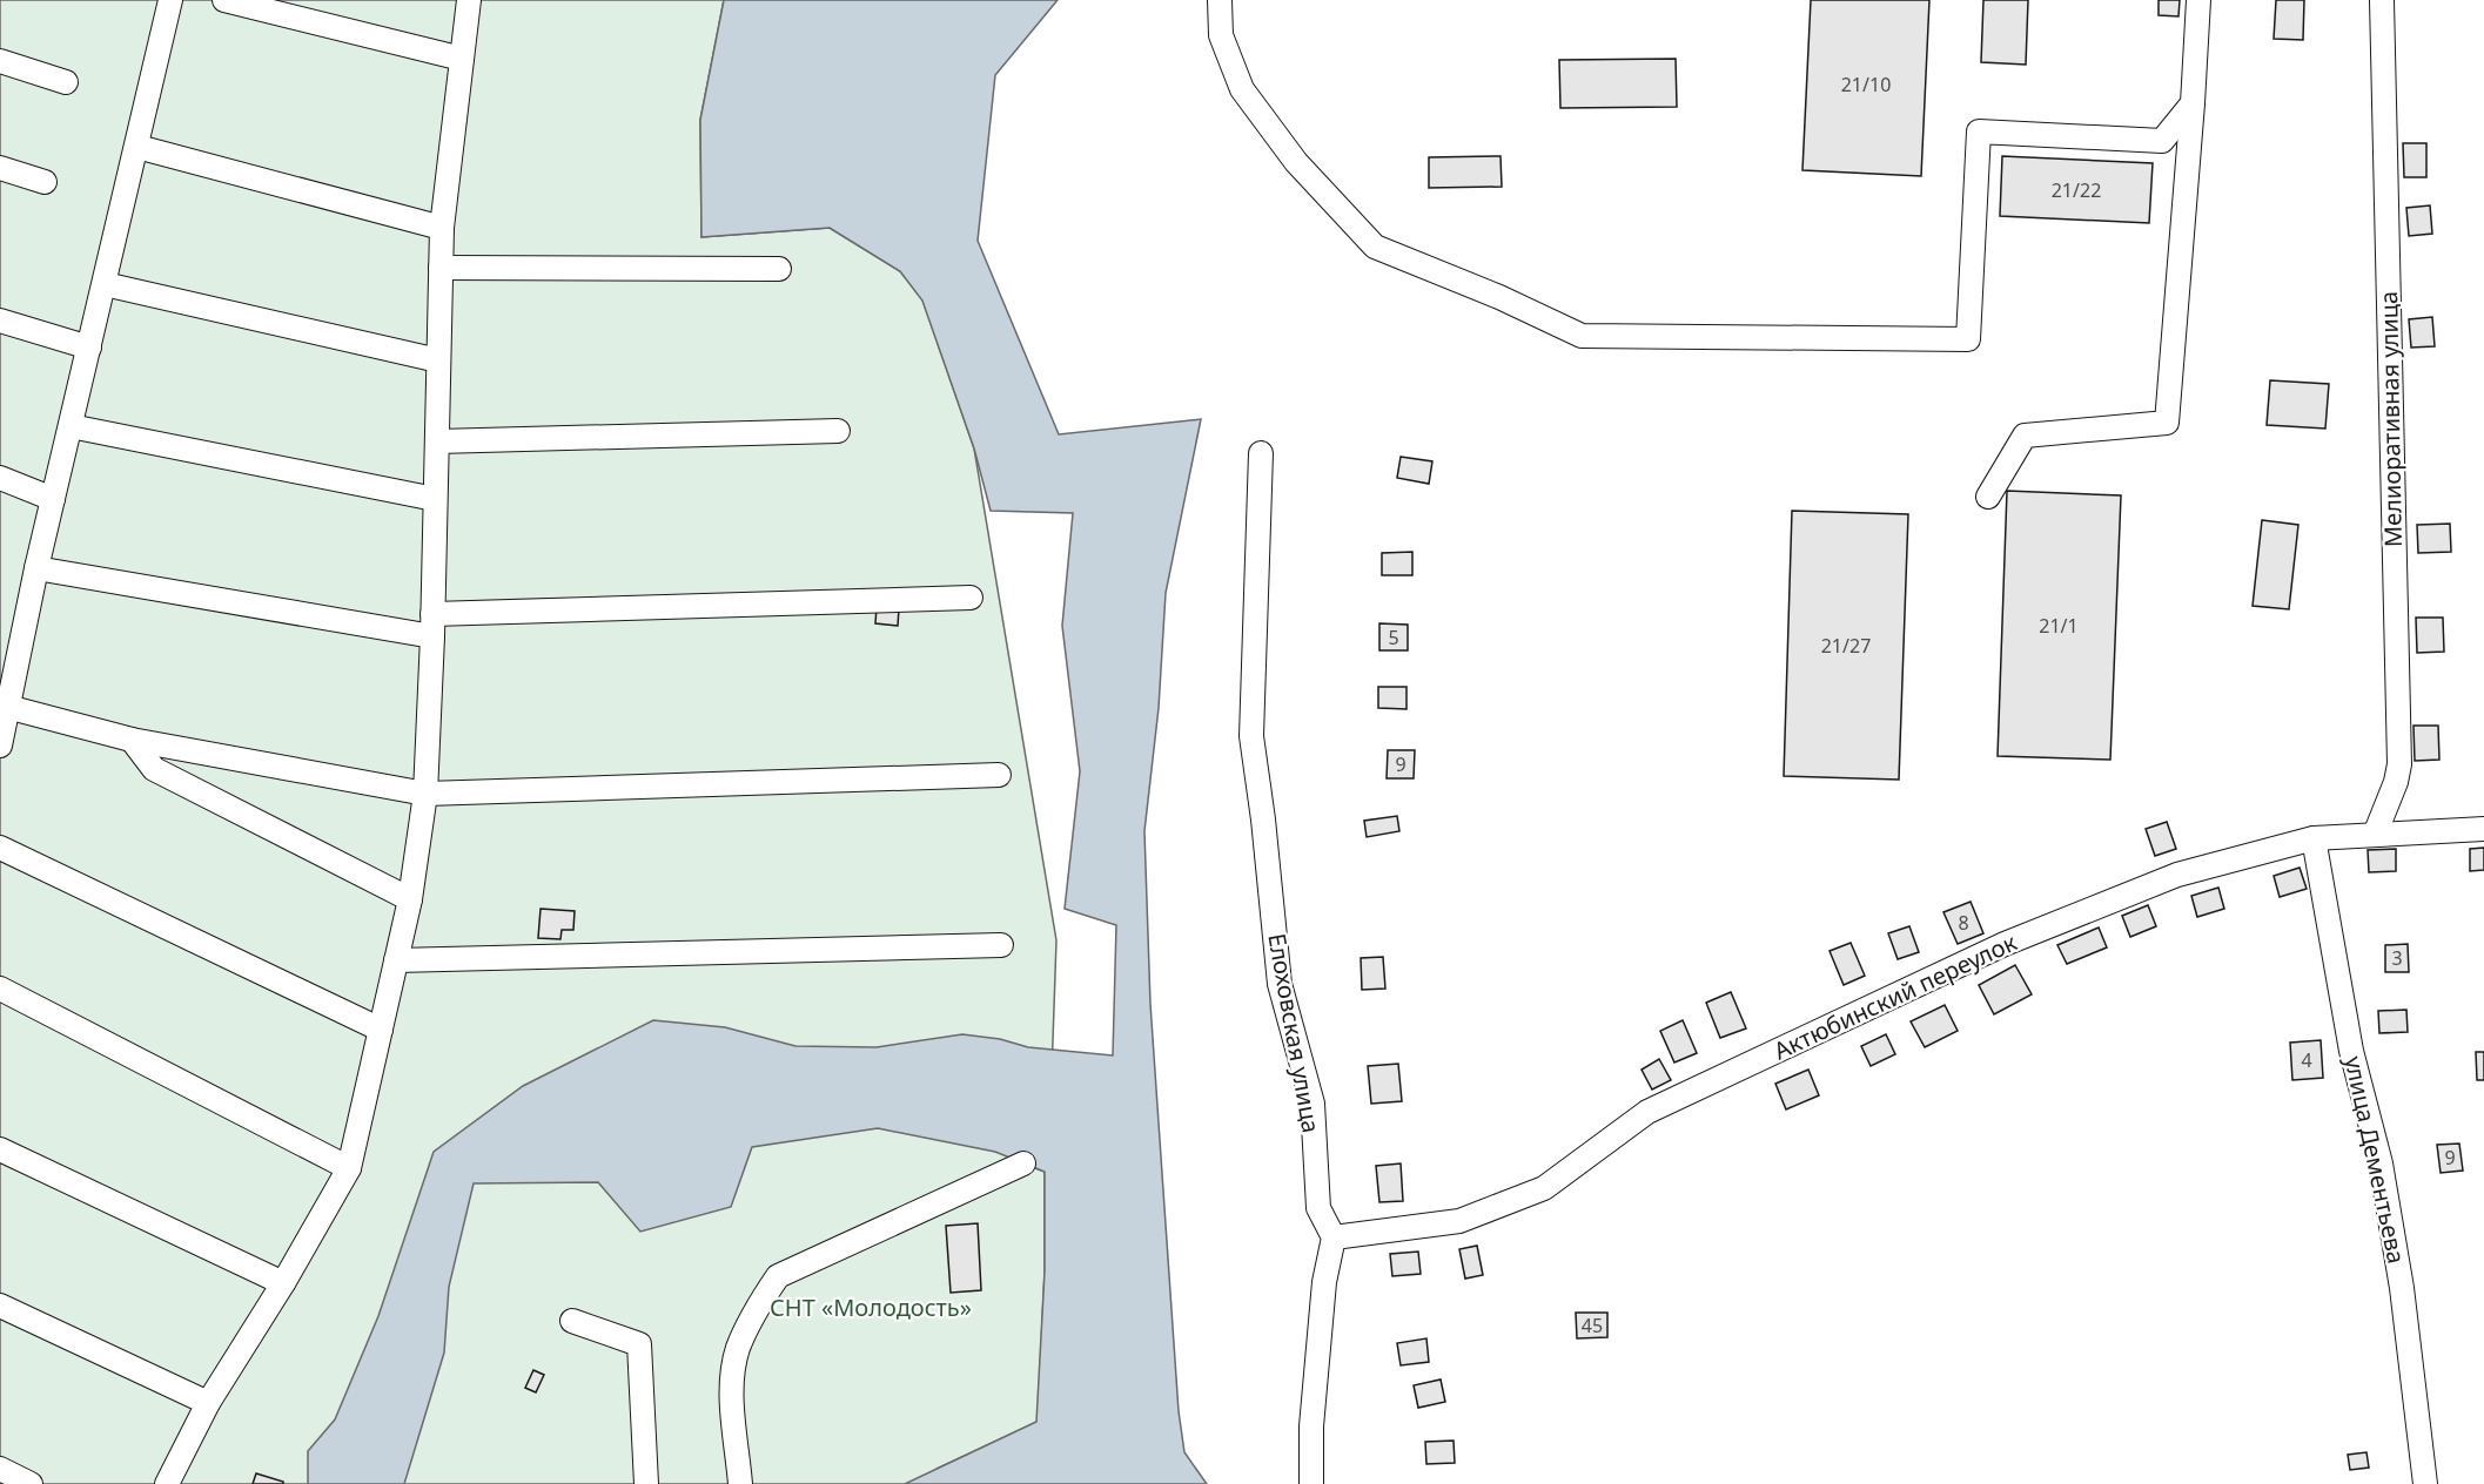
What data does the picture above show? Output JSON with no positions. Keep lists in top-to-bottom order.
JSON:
{
  "streets": {
    "street": [
      "Мелиоративная улица",
      "Актюбинский переулок",
      "Елоховская улица",
      "улица Дементьева"
    ]
  },
  "crossings": [
    ["Мелиоративная улица", "Актюбинский переулок"],
    ["Актюбинский переулок", "Елоховская улица"],
    ["Актюбинский переулок", "улица Дементьева"]
  ],
  "parks": ["СНТ «Молодость»"],
  "house_numbers": [
    "21/10",
    "21/22",
    "21/1",
    "5",
    "21/27",
    "9",
    "8",
    "3",
    "4",
    "9",
    "45"
  ]
}
